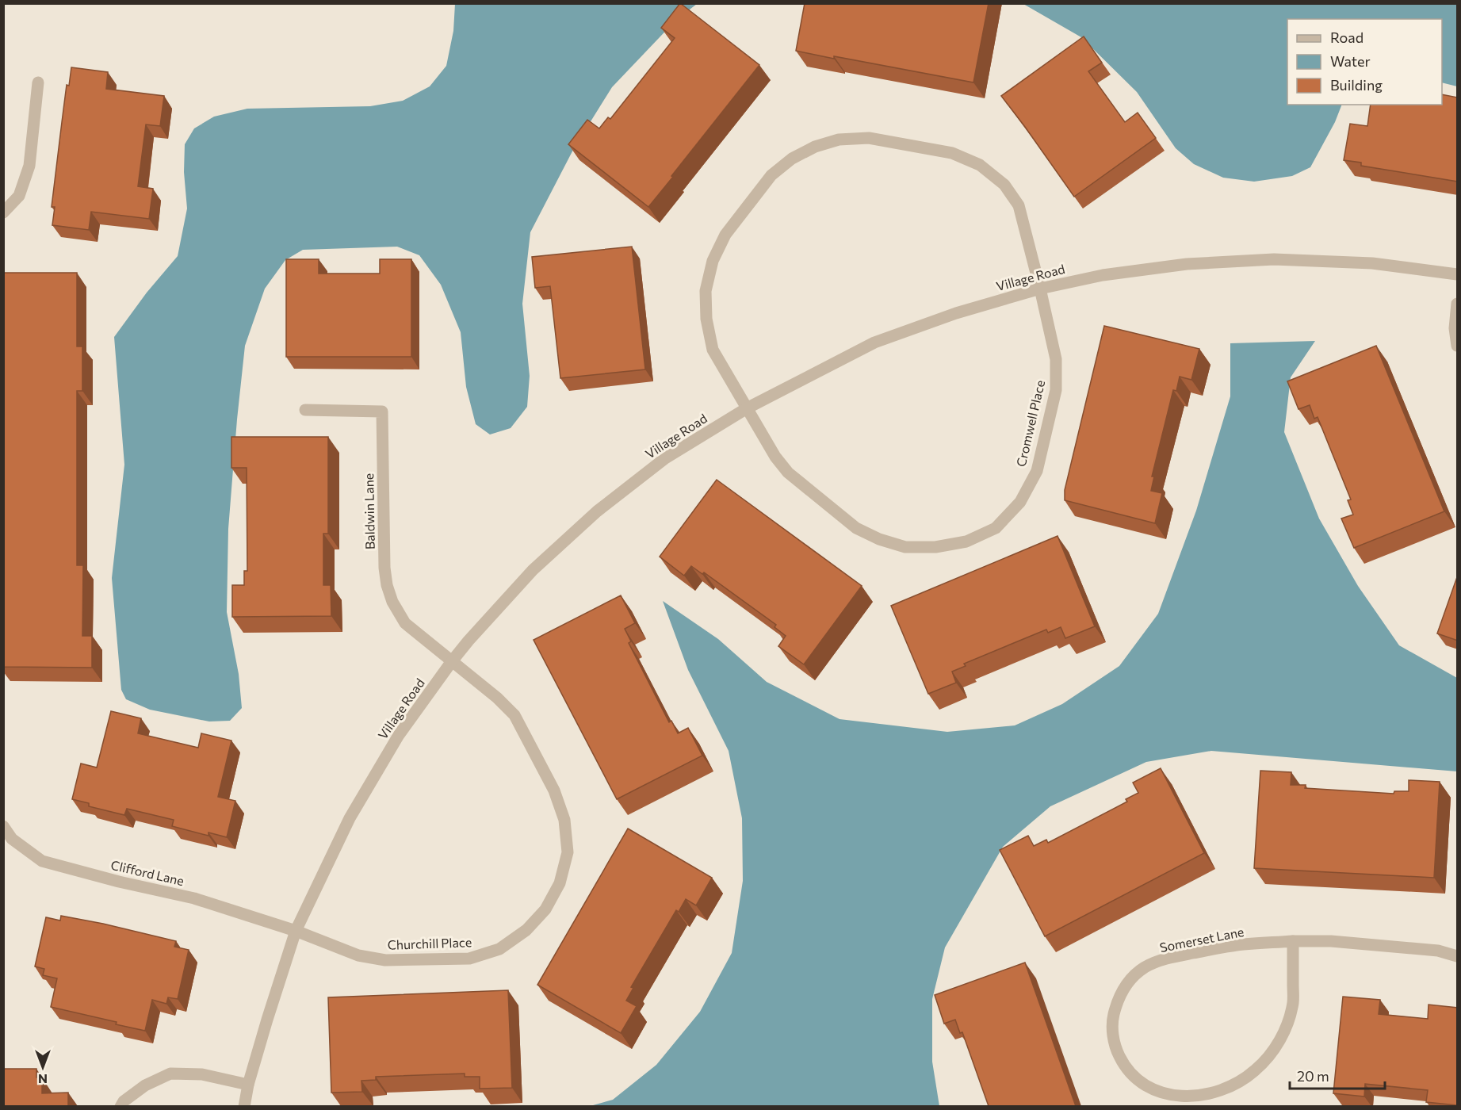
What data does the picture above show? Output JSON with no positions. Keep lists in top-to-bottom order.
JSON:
{
  "streets": {
    "street": [
      "Village Road",
      "Cromwell Place",
      "Baldwin Lane",
      "Clifford Lane",
      "Somerset Lane",
      "Churchill Place"
    ]
  },
  "crossings": [
    ["Village Road", "Cromwell Place"],
    ["Village Road", "Baldwin Lane"],
    ["Village Road", "Clifford Lane"],
    ["Village Road", "Churchill Place"],
    ["Baldwin Lane", "Churchill Place"],
    ["Clifford Lane", "Churchill Place"]
  ],
  "legend": ["Road", "Water", "Building"],
  "scale_bar": "20 m",
  "north": "bottom"
}
